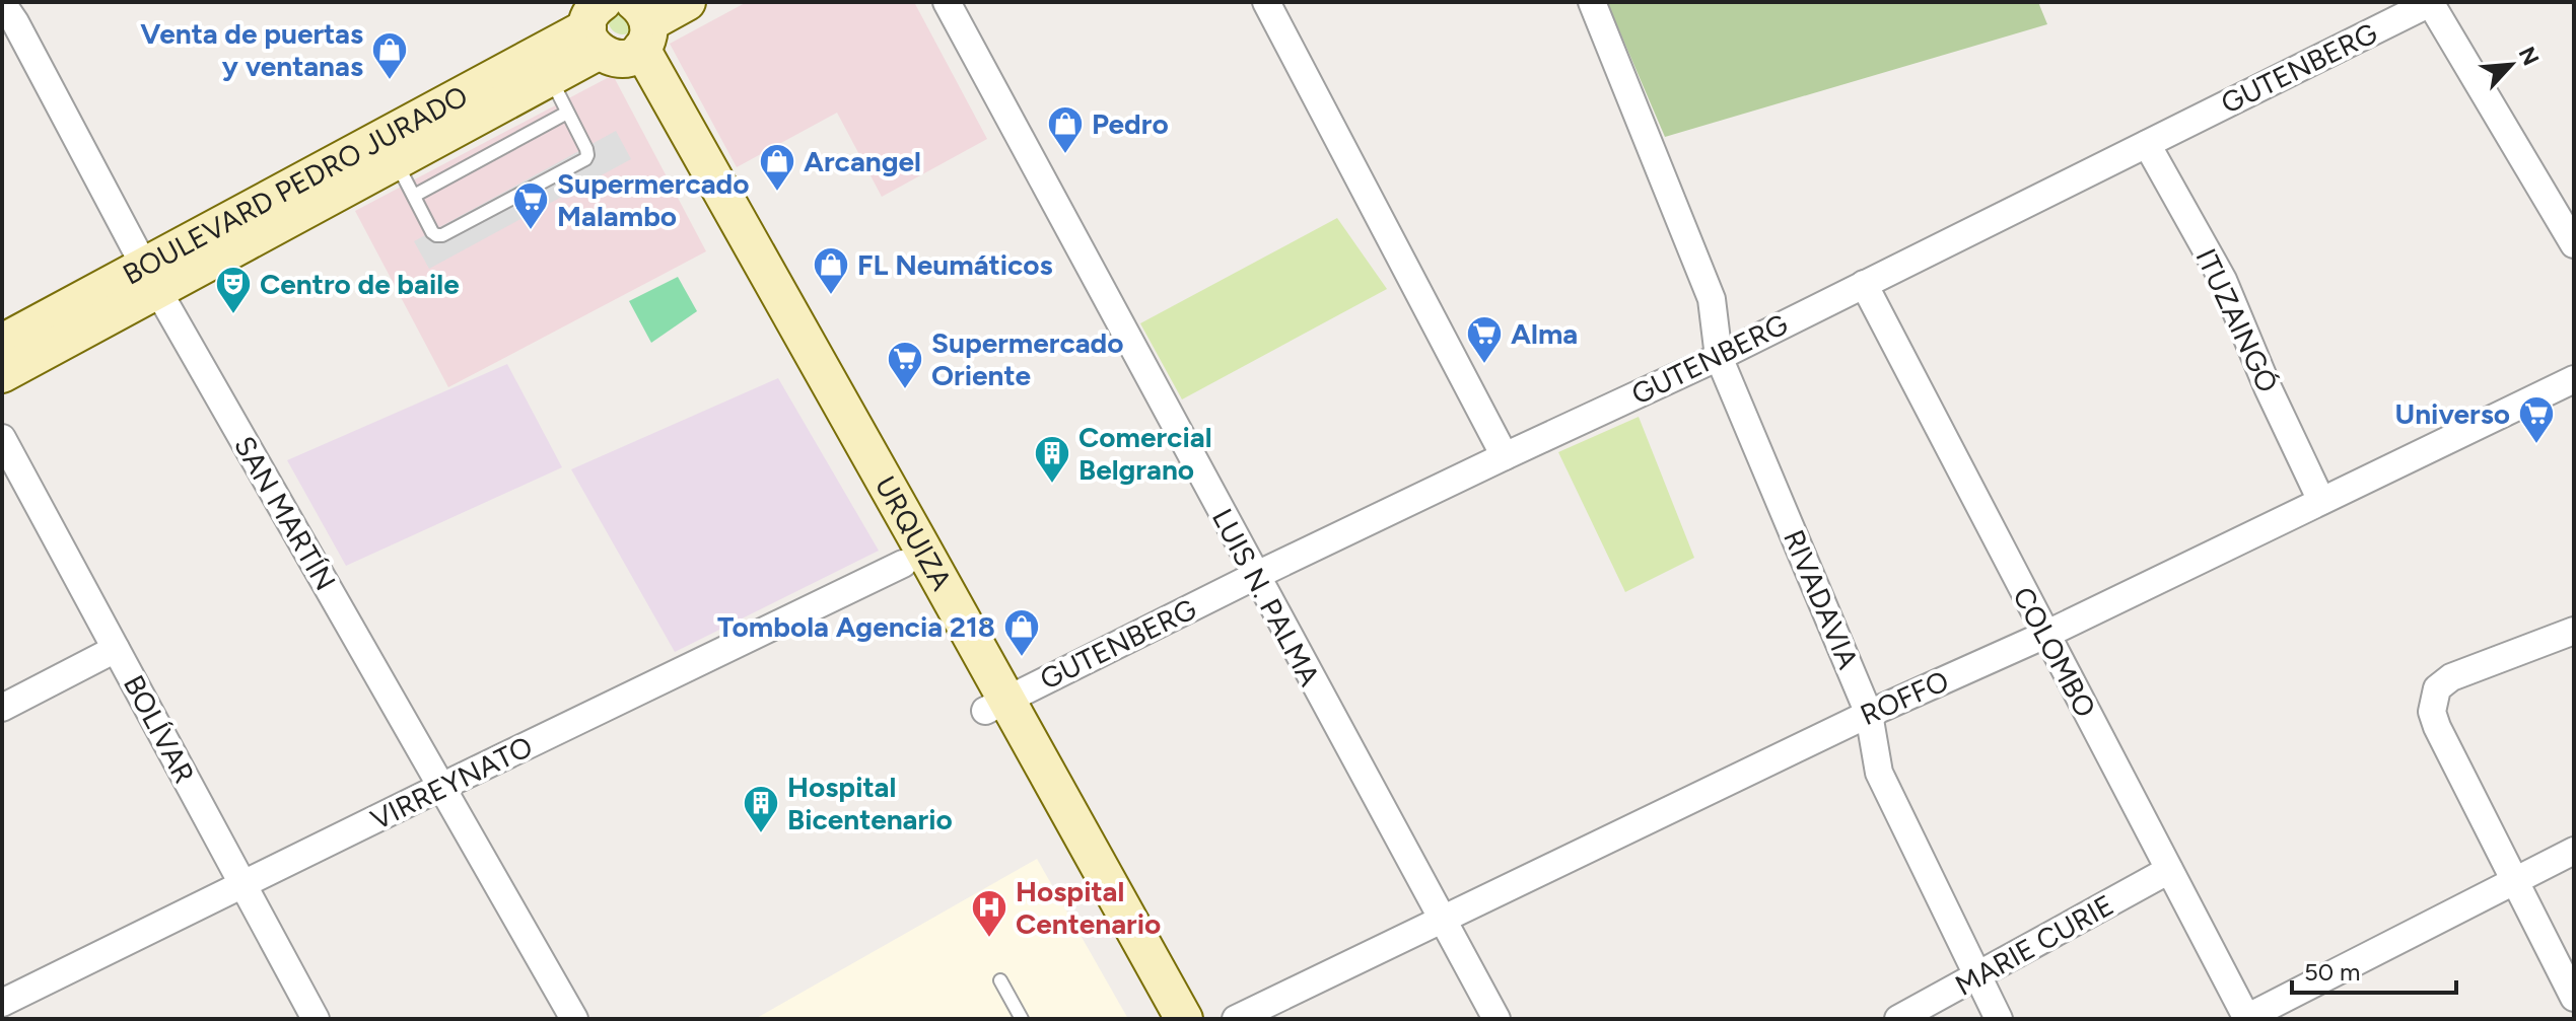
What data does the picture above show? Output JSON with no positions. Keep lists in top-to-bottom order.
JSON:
{
  "streets": {
    "main road": ["BOULEVARD PEDRO JURADO", "URQUIZA"],
    "street": [
      "GUTENBERG",
      "ITUZAINGÓ",
      "SAN MARTÍN",
      "LUIS N. PALMA",
      "RIVADAVIA",
      "COLOMBO",
      "ROFFO",
      "BOLÍVAR",
      "VIRREYNATO",
      "MARIE CURIE"
    ]
  },
  "crossings": [
    ["GUTENBERG", "ITUZAINGÓ"],
    ["GUTENBERG", "URQUIZA"],
    ["GUTENBERG", "LUIS N. PALMA"],
    ["GUTENBERG", "RIVADAVIA"],
    ["GUTENBERG", "COLOMBO"],
    ["BOULEVARD PEDRO JURADO", "SAN MARTÍN"],
    ["BOULEVARD PEDRO JURADO", "URQUIZA"],
    ["ITUZAINGÓ", "ROFFO"],
    ["SAN MARTÍN", "VIRREYNATO"],
    ["URQUIZA", "VIRREYNATO"],
    ["LUIS N. PALMA", "ROFFO"],
    ["RIVADAVIA", "ROFFO"],
    ["RIVADAVIA", "MARIE CURIE"],
    ["COLOMBO", "ROFFO"],
    ["COLOMBO", "MARIE CURIE"],
    ["BOLÍVAR", "VIRREYNATO"]
  ],
  "places": {
    "shop": [
      "Venta de puertas y ventanas",
      "Pedro",
      "Arcangel",
      "FL Neumáticos",
      "Tombola Agencia 218"
    ],
    "supermarket": [
      "Supermercado Malambo",
      "Alma",
      "Supermercado Oriente",
      "Universo"
    ],
    "theatre": ["Centro de baile"],
    "building": ["Comercial Belgrano", "Hospital Bicentenario"],
    "hospital": ["Hospital Centenario"]
  },
  "scale_bar": "50 m",
  "north": "top right"
}
